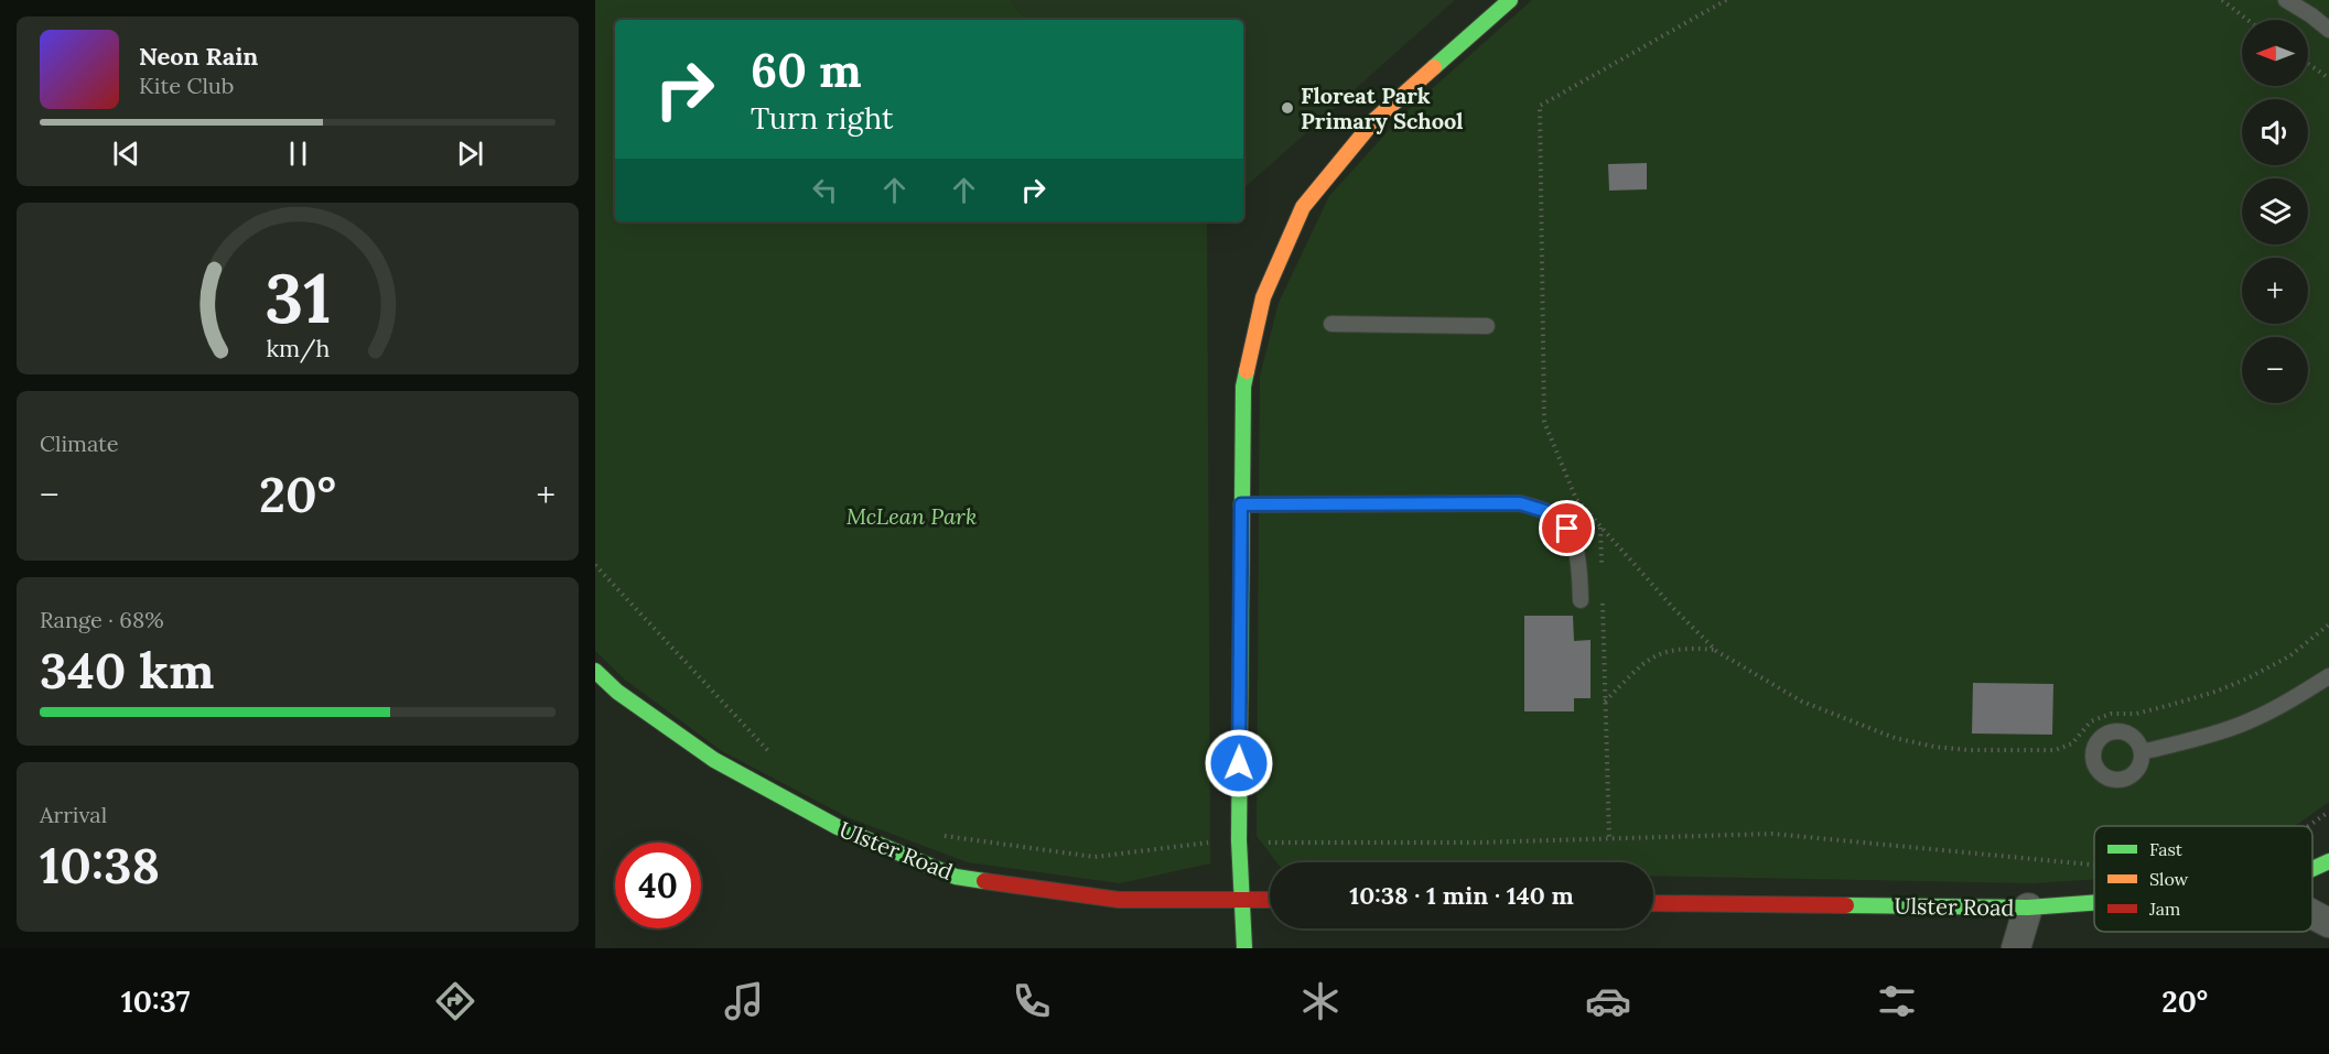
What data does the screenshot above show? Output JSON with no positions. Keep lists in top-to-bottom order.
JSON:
{
  "streets": {
    "street": ["Ulster Road"]
  },
  "parks": ["McLean Park"],
  "places": ["Floreat Park Primary School"],
  "legend": ["Fast", "Slow", "Jam"],
  "north": "left",
  "page": {
    "map_buttons": ["+", "−"],
    "turn": ["60 m", "Turn right"],
    "song": ["Neon Rain", "Kite Club"],
    "tile": [
      "Climate",
      ["Range · 68%", "340 km"],
      ["Arrival", "10:38"]
    ],
    "heat": ["−", "20°", "+"],
    "limit": "40",
    "trip": "10:38 · 1 min · 140 m",
    "tabs": ["10:37", "20°"],
    "gauge": ["31", "km/h"]
  }
}
